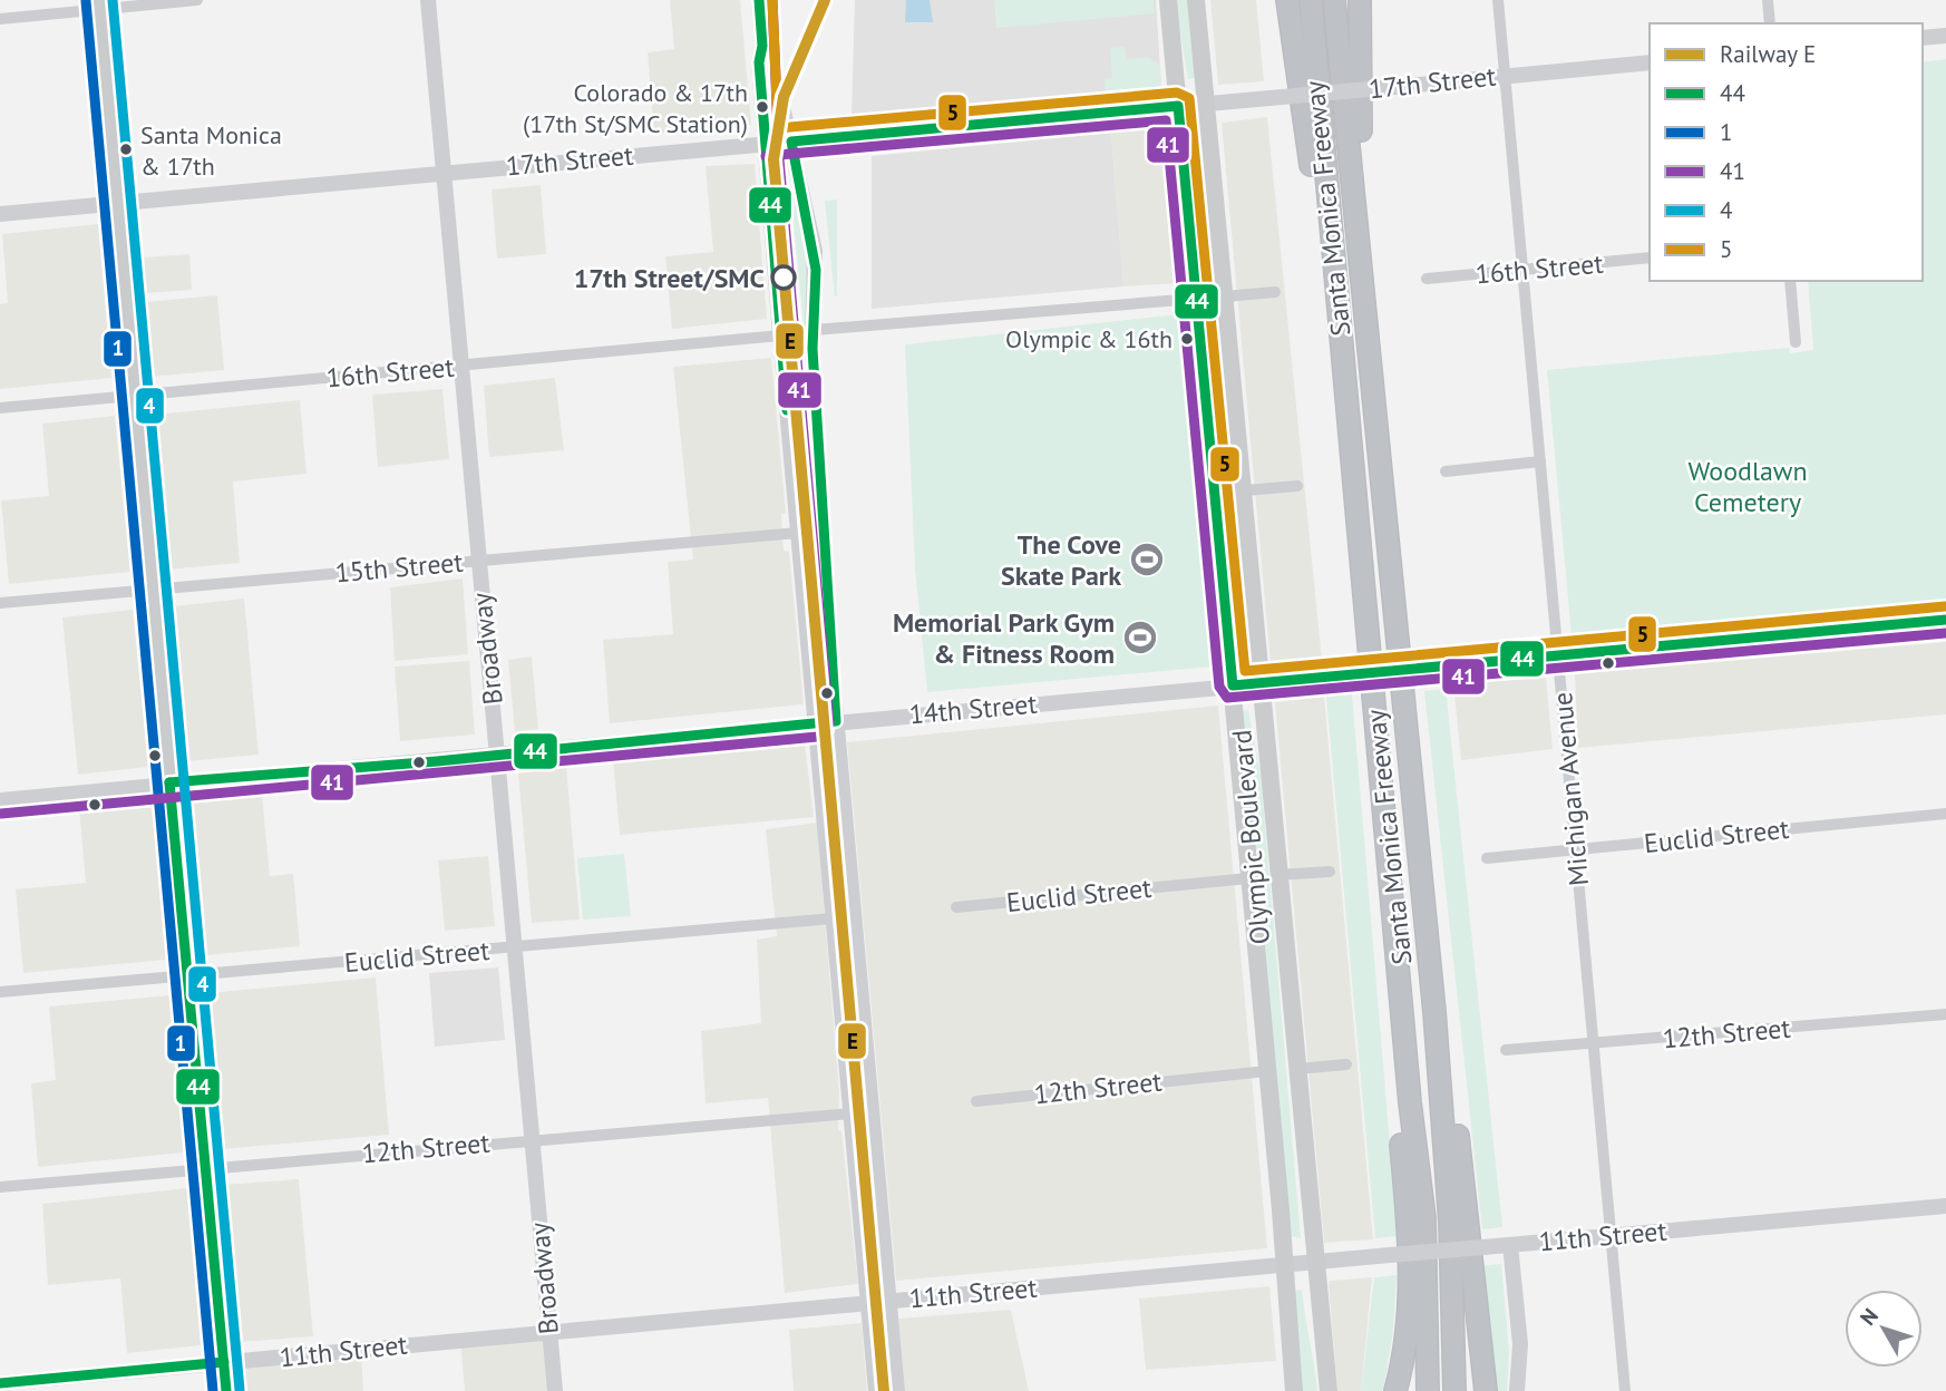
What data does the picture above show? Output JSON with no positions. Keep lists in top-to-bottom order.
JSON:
{
  "streets": {
    "highway": ["Santa Monica Freeway"],
    "main road": ["Olympic Boulevard"],
    "street": [
      "17th Street",
      "16th Street",
      "15th Street",
      "Broadway",
      "14th Street",
      "Michigan Avenue",
      "Euclid Street",
      "12th Street",
      "11th Street"
    ]
  },
  "crossings": [
    ["17th Street", "Broadway"],
    ["17th Street", "Michigan Avenue"],
    ["17th Street", "Olympic Boulevard"],
    ["16th Street", "Broadway"],
    ["16th Street", "Michigan Avenue"],
    ["15th Street", "Broadway"],
    ["Broadway", "14th Street"],
    ["Broadway", "Euclid Street"],
    ["Broadway", "12th Street"],
    ["Broadway", "11th Street"],
    ["14th Street", "Michigan Avenue"],
    ["14th Street", "Olympic Boulevard"],
    ["Michigan Avenue", "Euclid Street"],
    ["Michigan Avenue", "12th Street"],
    ["Michigan Avenue", "11th Street"],
    ["Euclid Street", "Olympic Boulevard"],
    ["Olympic Boulevard", "12th Street"],
    ["Olympic Boulevard", "11th Street"]
  ],
  "parks": ["Woodlawn Cemetery"],
  "places": {
    "other": [
      "Colorado & 17th (17th St/SMC Station)",
      "Santa Monica & 17th",
      "17th Street/SMC",
      "Olympic & 16th"
    ],
    "sports": ["The Cove Skate Park", "Memorial Park Gym & Fitness Room"]
  },
  "lines": [
    "rail line E",
    "transit line 44",
    "transit line 41",
    "transit line 4",
    "transit line 5",
    "transit line 1"
  ],
  "legend": [
    "Railway E",
    "44",
    "1",
    "41",
    "4",
    "5"
  ],
  "north": "top left"
}
